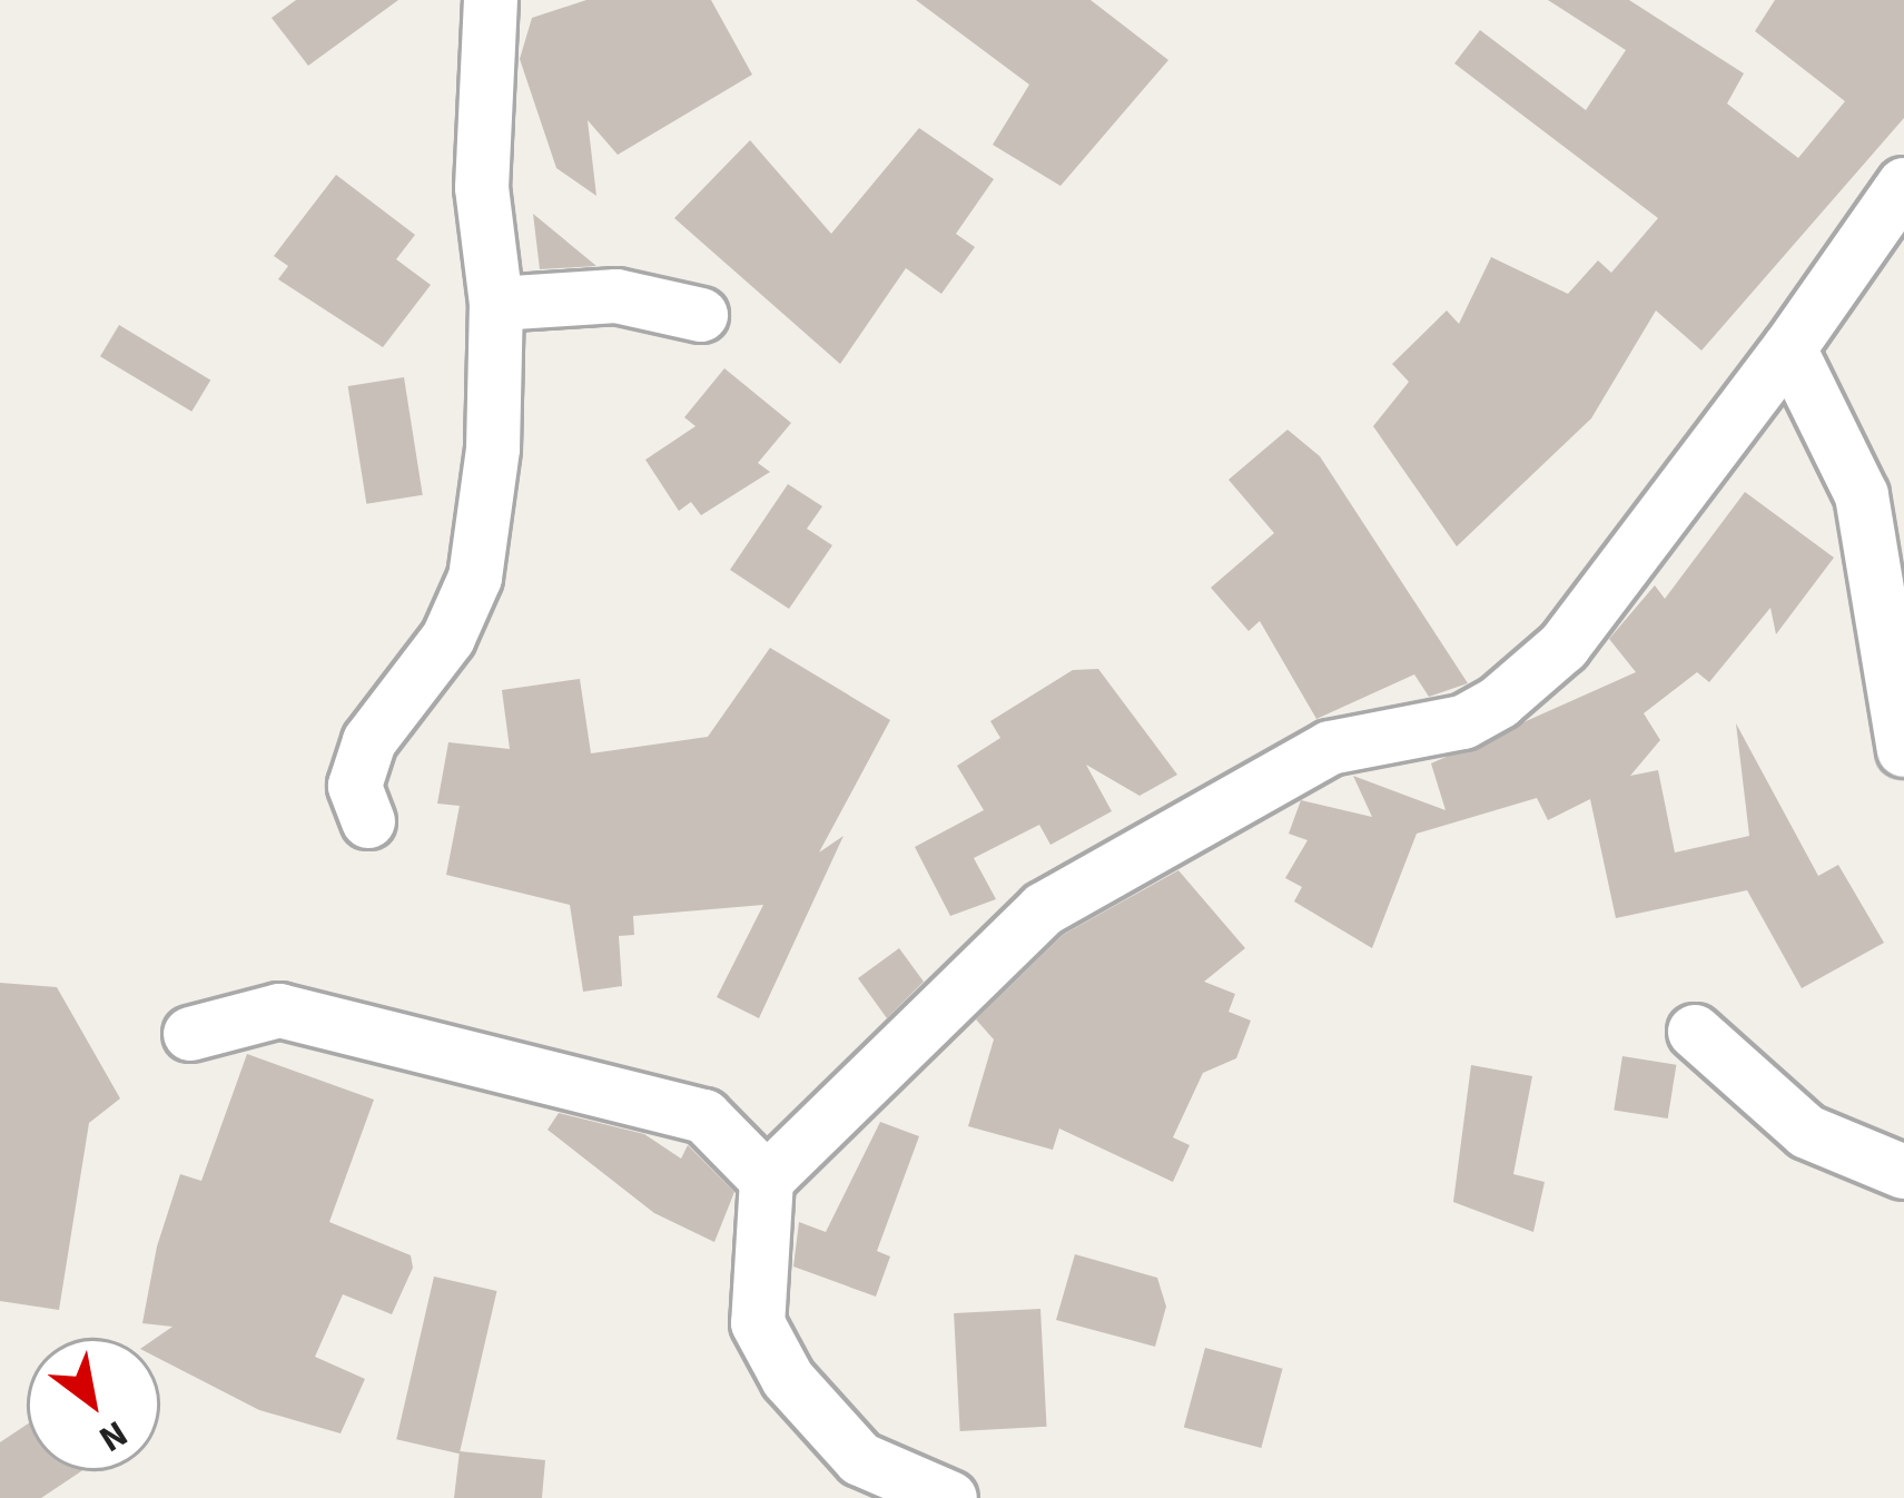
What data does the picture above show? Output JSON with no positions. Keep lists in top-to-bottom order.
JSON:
{
  "north": "bottom right"
}
